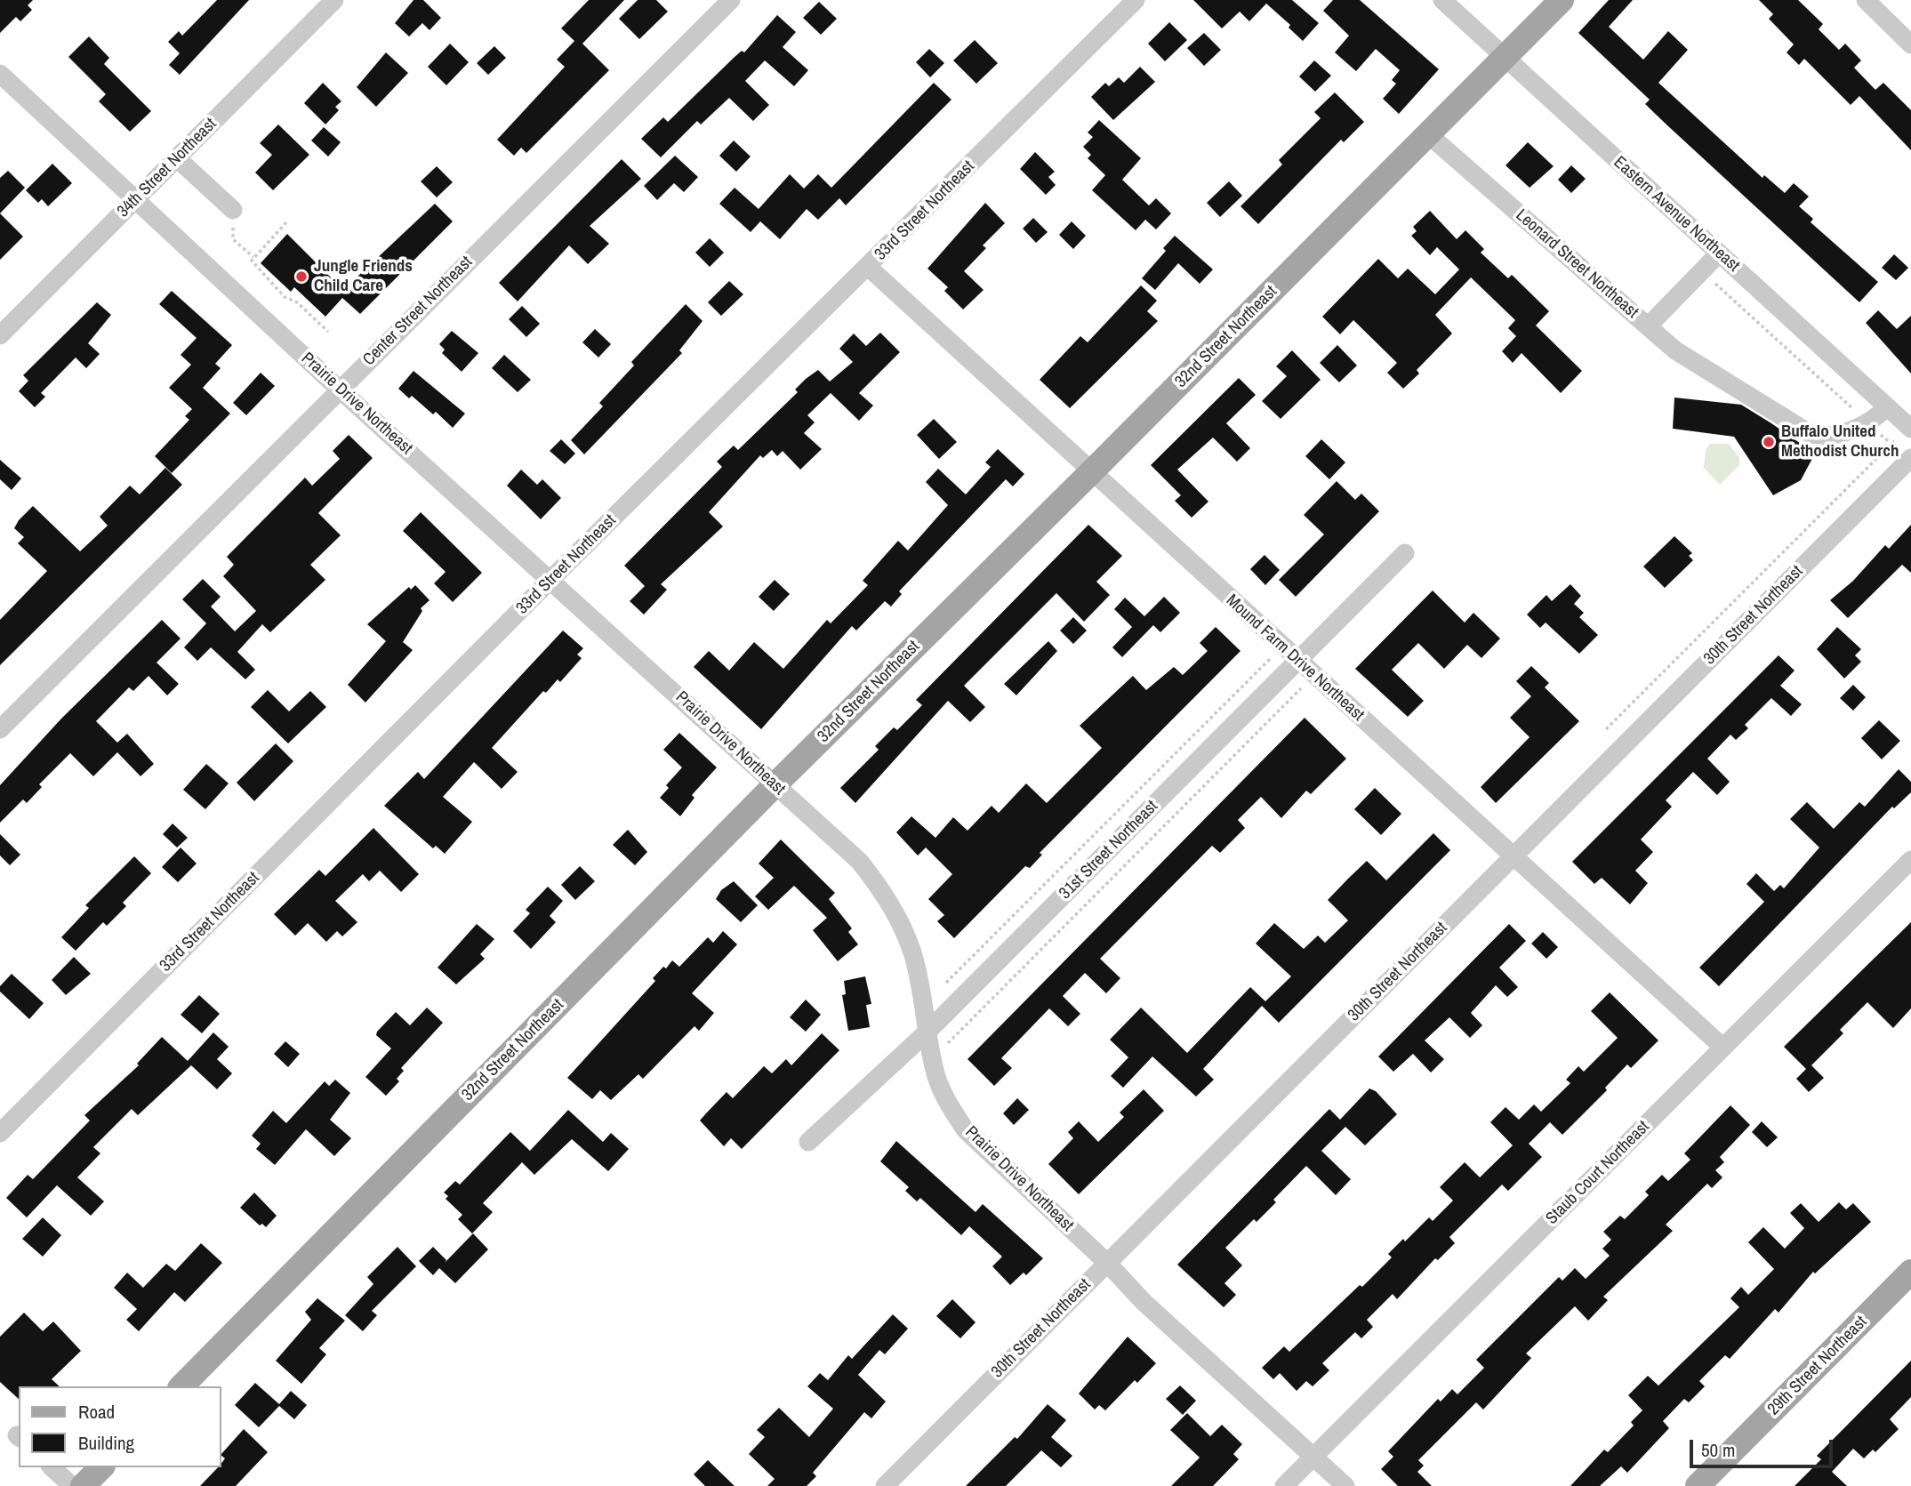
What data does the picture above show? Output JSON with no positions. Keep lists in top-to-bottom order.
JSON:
{
  "streets": {
    "main road": ["32nd Street Northeast", "29th Street Northeast"],
    "street": [
      "34th Street Northeast",
      "33rd Street Northeast",
      "Eastern Avenue Northeast",
      "Leonard Street Northeast",
      "Center Street Northeast",
      "Prairie Drive Northeast",
      "30th Street Northeast",
      "Mound Farm Drive Northeast",
      "31st Street Northeast",
      "Staub Court Northeast"
    ]
  },
  "crossings": [
    ["34th Street Northeast", "Prairie Drive Northeast"],
    ["33rd Street Northeast", "Prairie Drive Northeast"],
    ["33rd Street Northeast", "Mound Farm Drive Northeast"],
    ["Eastern Avenue Northeast", "Leonard Street Northeast"],
    ["Eastern Avenue Northeast", "32nd Street Northeast"],
    ["Leonard Street Northeast", "32nd Street Northeast"],
    ["Center Street Northeast", "Prairie Drive Northeast"],
    ["32nd Street Northeast", "Prairie Drive Northeast"],
    ["32nd Street Northeast", "Mound Farm Drive Northeast"],
    ["Prairie Drive Northeast", "30th Street Northeast"],
    ["Prairie Drive Northeast", "31st Street Northeast"],
    ["Prairie Drive Northeast", "Staub Court Northeast"],
    ["30th Street Northeast", "Mound Farm Drive Northeast"],
    ["Mound Farm Drive Northeast", "31st Street Northeast"],
    ["Mound Farm Drive Northeast", "Staub Court Northeast"]
  ],
  "places": ["Jungle Friends Child Care", "Buffalo United Methodist Church"],
  "legend": ["Road", "Building"],
  "scale_bar": "50 m"
}
